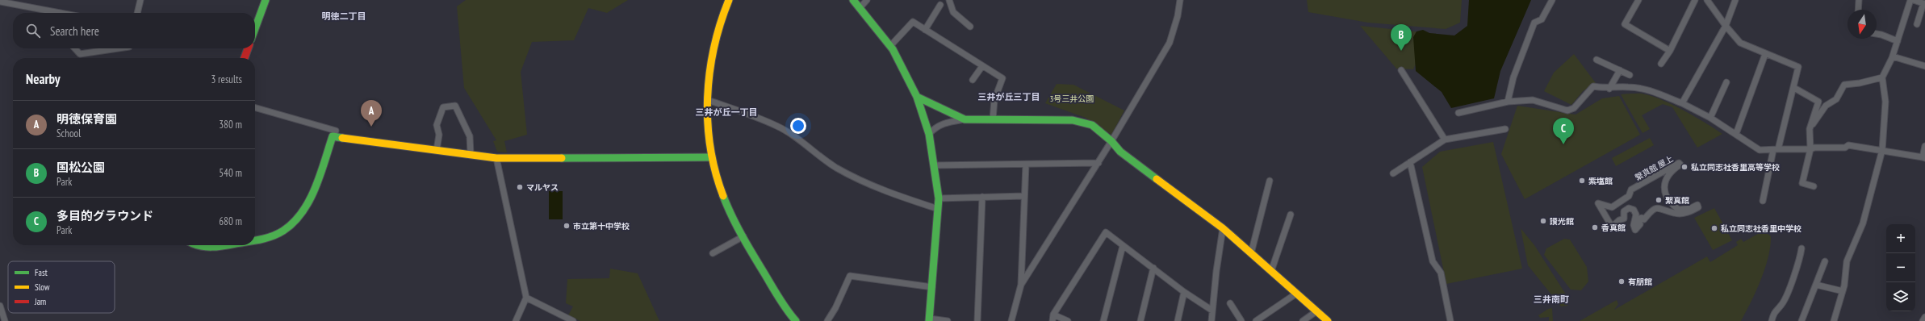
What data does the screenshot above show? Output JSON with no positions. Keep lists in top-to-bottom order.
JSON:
{
  "streets": {
    "street": ["繋真館 屋上"]
  },
  "districts": [
    "明徳二丁目",
    "三井が丘三丁目",
    "三井が丘一丁目",
    "三井南町"
  ],
  "parks": ["3号三井公園"],
  "places": [
    "私立同志社香里高等学校",
    "紫塩館",
    "マルヤス",
    "繋真館",
    "讃光館",
    "市立第十中学校",
    "香真館",
    "私立同志社香里中学校",
    "有朋館"
  ],
  "legend": ["Fast", "Slow", "Jam"],
  "north": "bottom",
  "page": {
    "search": "Search here",
    "pins": ["B", "A", "C"],
    "heading": ["Nearby", "3 results"],
    "list": [
      {
        "mark": "A",
        "name": "明徳保育園",
        "note": "School",
        "value": "380 m"
      },
      {
        "mark": "B",
        "name": "国松公園",
        "note": "Park",
        "value": "540 m"
      },
      {
        "mark": "C",
        "name": "多目的グラウンド",
        "note": "Park",
        "value": "680 m"
      }
    ],
    "map_buttons": ["+", "−"]
  }
}
